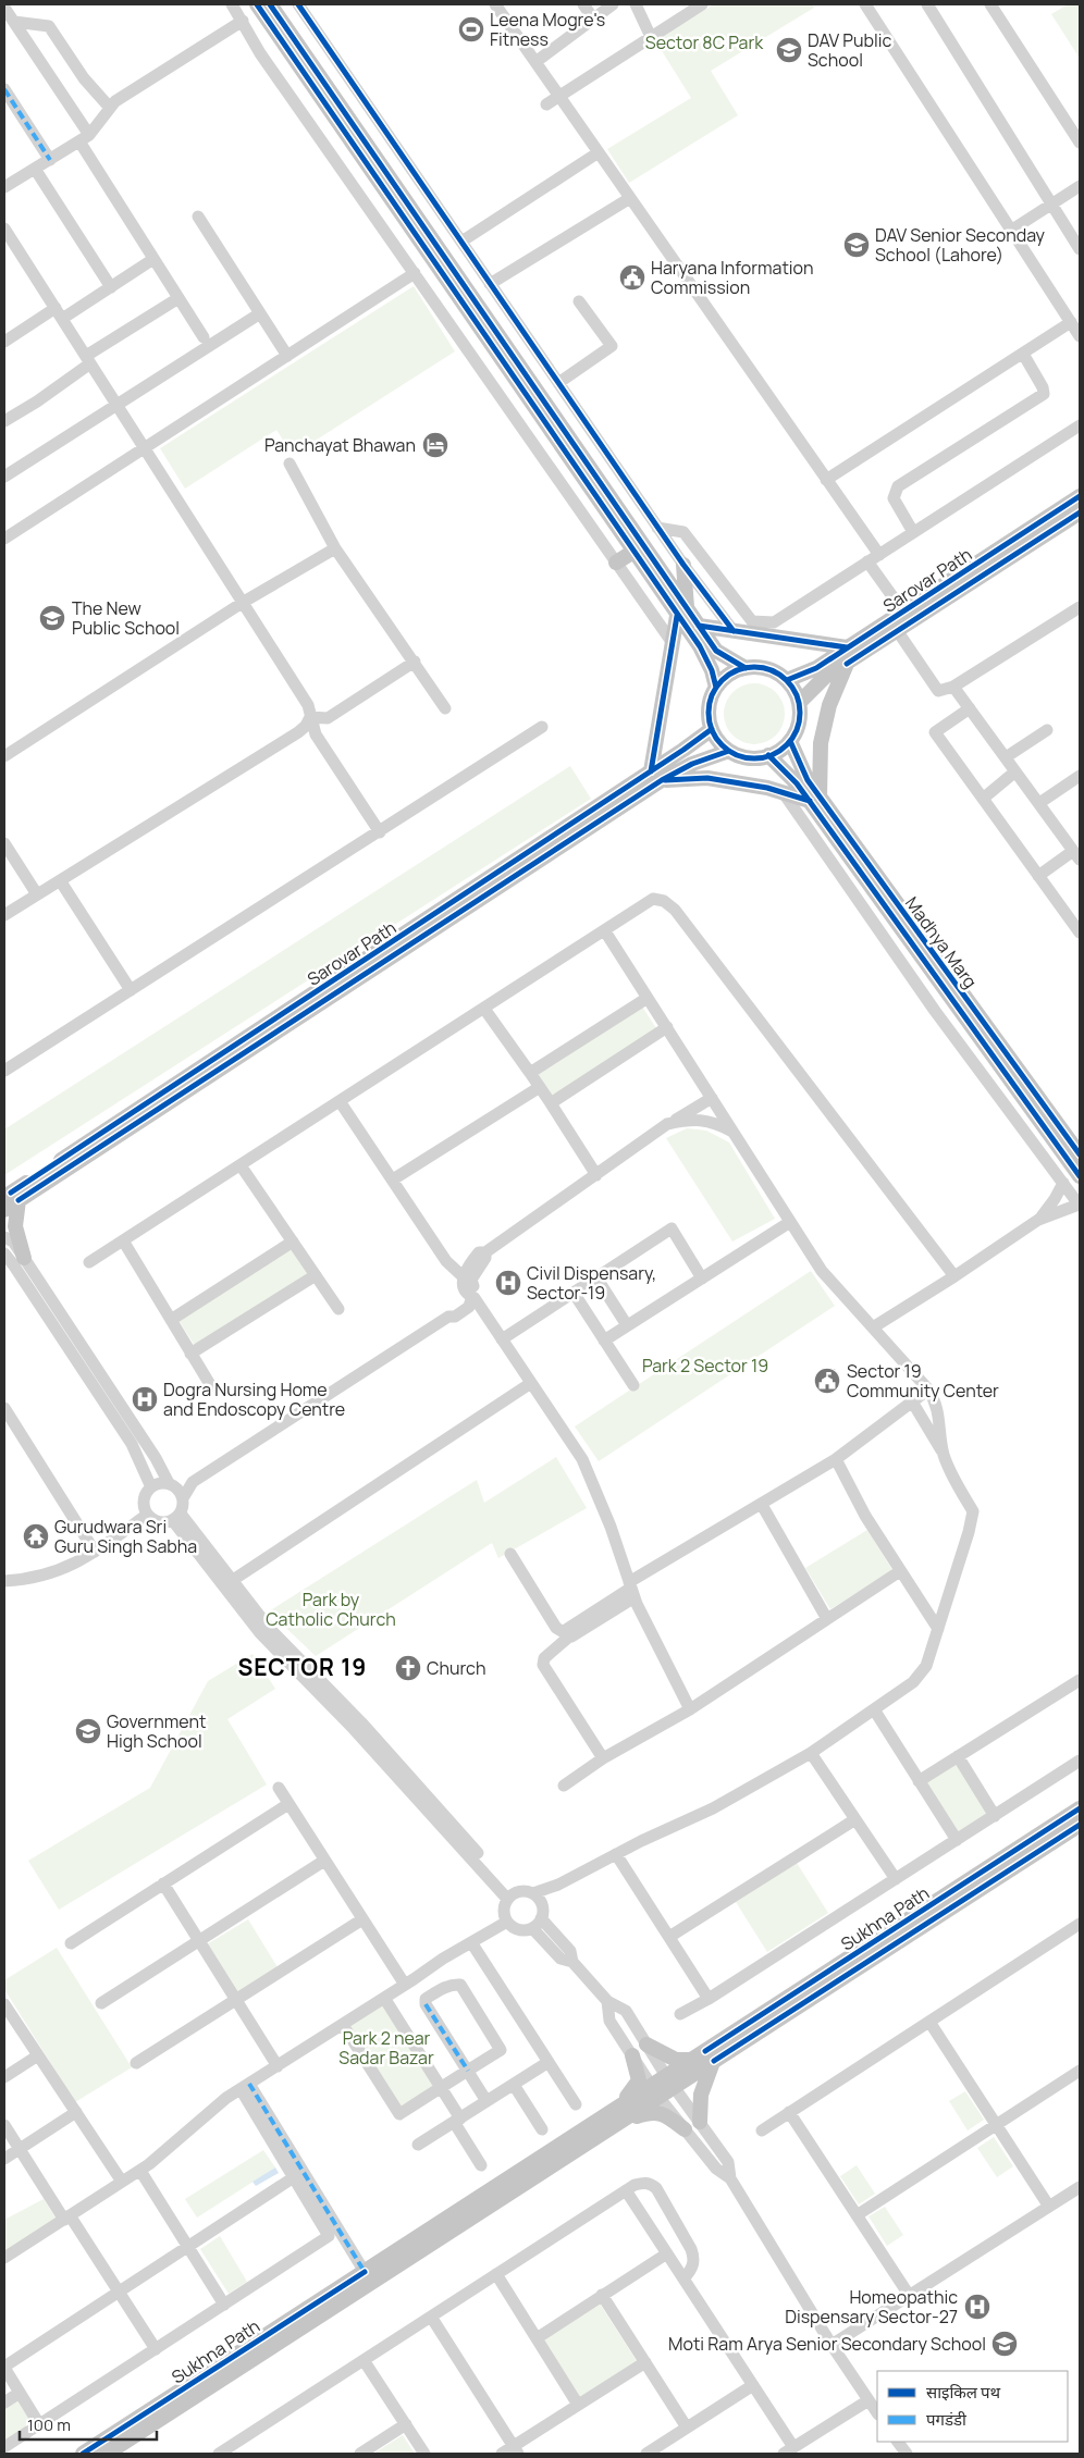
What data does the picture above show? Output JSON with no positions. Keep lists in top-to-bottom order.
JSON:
{
  "streets": {
    "main road": ["Sarovar Path", "Madhya Marg", "Sukhna Path"]
  },
  "crossings": [
    ["Sarovar Path", "Madhya Marg"]
  ],
  "districts": ["SECTOR 19"],
  "parks": [
    "Sector 8C Park",
    "Park 2 Sector 19",
    "Park by Catholic Church",
    "Park 2 near Sadar Bazar"
  ],
  "places": {
    "sports": ["Leena Mogre's Fitness"],
    "school or university": [
      "DAV Public School",
      "DAV Senior Seconday School (Lahore)",
      "The New Public School",
      "Government High School",
      "Moti Ram Arya Senior Secondary School"
    ],
    "public building": ["Haryana Information Commission", "Sector 19 Community Center"],
    "hotel": ["Panchayat Bhawan"],
    "hospital": ["Civil Dispensary, Sector-19", "Dogra Nursing Home and Endoscopy Centre", "Homeopathic Dispensary Sector-27"],
    "temple": ["Gurudwara Sri Guru Singh Sabha"],
    "church": ["Church"]
  },
  "legend": ["साइकिल पथ", "पगडंडी"],
  "scale_bar": "100 m"
}
